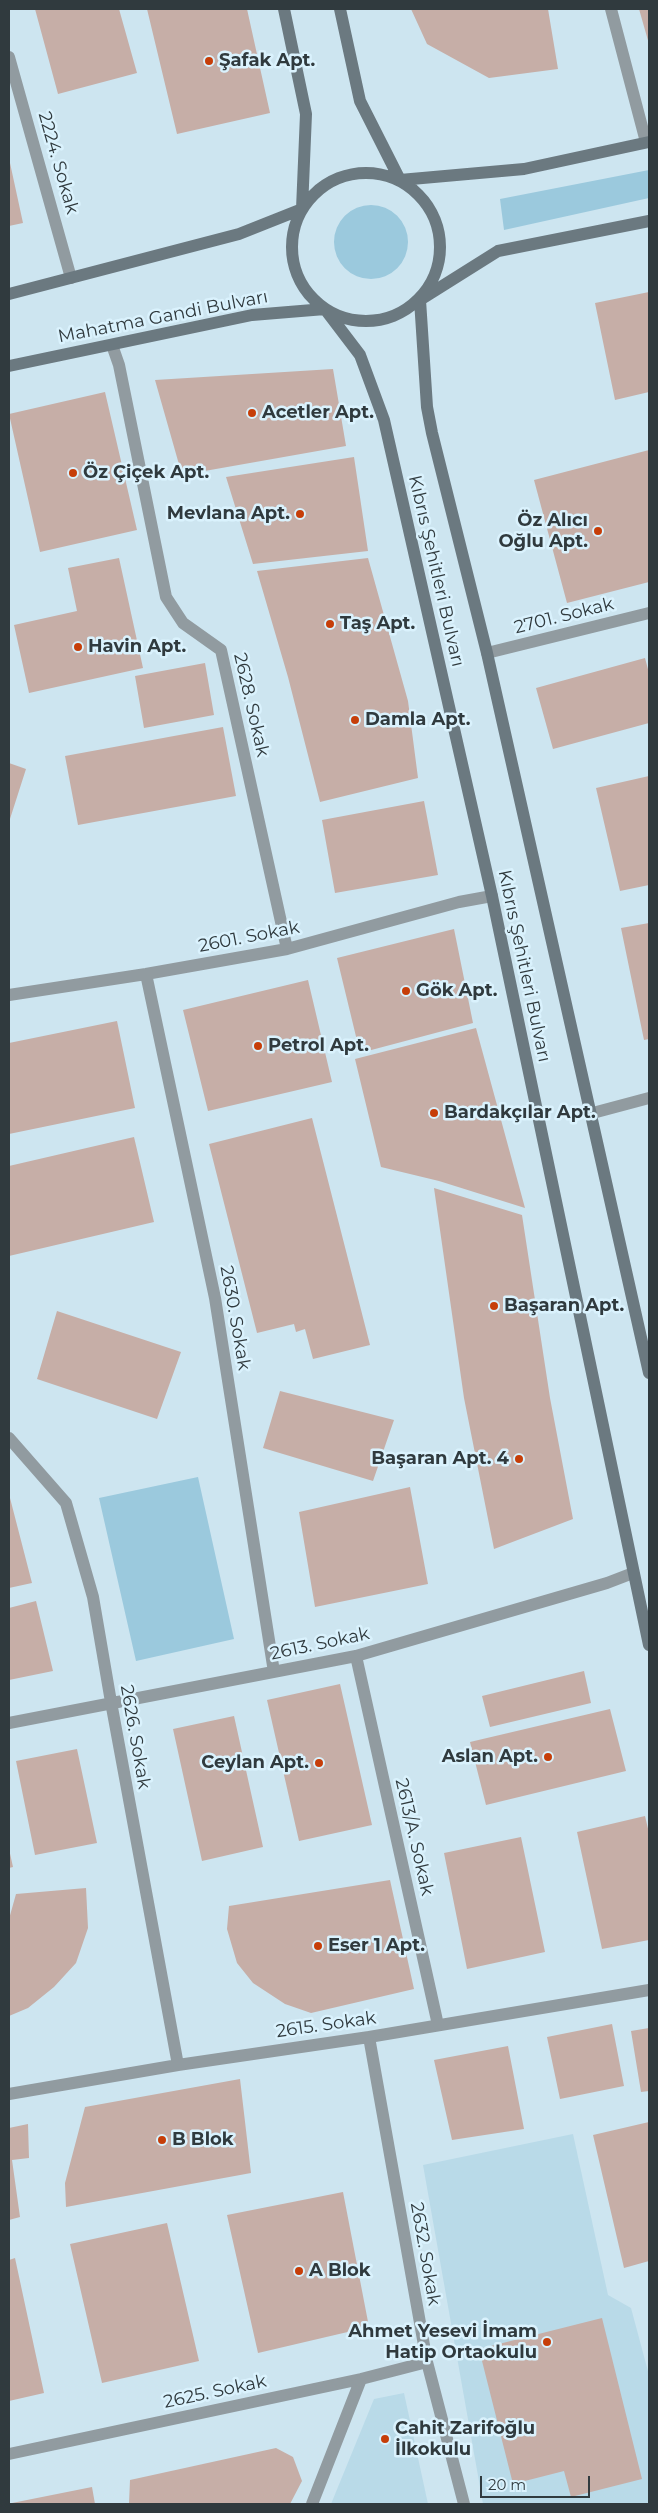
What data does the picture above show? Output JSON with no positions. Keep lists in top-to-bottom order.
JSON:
{
  "streets": {
    "main road": ["Mahatma Gandi Bulvarı", "Kıbrıs Şehitleri Bulvarı"],
    "street": [
      "2224. Sokak",
      "2701. Sokak",
      "2628. Sokak",
      "2601. Sokak",
      "2630. Sokak",
      "2613. Sokak",
      "2626. Sokak",
      "2613/A. Sokak",
      "2615. Sokak",
      "2632. Sokak",
      "2625. Sokak"
    ]
  },
  "crossings": [
    ["Mahatma Gandi Bulvarı", "Kıbrıs Şehitleri Bulvarı"],
    ["Mahatma Gandi Bulvarı", "2628. Sokak"],
    ["Kıbrıs Şehitleri Bulvarı", "2701. Sokak"],
    ["Kıbrıs Şehitleri Bulvarı", "2601. Sokak"],
    ["Kıbrıs Şehitleri Bulvarı", "2613. Sokak"],
    ["2628. Sokak", "2601. Sokak"],
    ["2601. Sokak", "2630. Sokak"],
    ["2630. Sokak", "2613. Sokak"],
    ["2613. Sokak", "2626. Sokak"],
    ["2613. Sokak", "2613/A. Sokak"],
    ["2626. Sokak", "2615. Sokak"],
    ["2613/A. Sokak", "2615. Sokak"],
    ["2615. Sokak", "2632. Sokak"],
    ["2632. Sokak", "2625. Sokak"]
  ],
  "places": [
    "Şafak Apt.",
    "Acetler Apt.",
    "Öz Çiçek Apt.",
    "Mevlana Apt.",
    "Öz Alıcı Oğlu Apt.",
    "Taş Apt.",
    "Havin Apt.",
    "Damla Apt.",
    "Gök Apt.",
    "Petrol Apt.",
    "Bardakçılar Apt.",
    "Başaran Apt.",
    "Başaran Apt. 4",
    "Aslan Apt.",
    "Ceylan Apt.",
    "Eser 1 Apt.",
    "B Blok",
    "A Blok",
    "Ahmet Yesevi İmam Hatip Ortaokulu",
    "Cahit Zarifoğlu İlkokulu"
  ],
  "scale_bar": "20 m"
}
